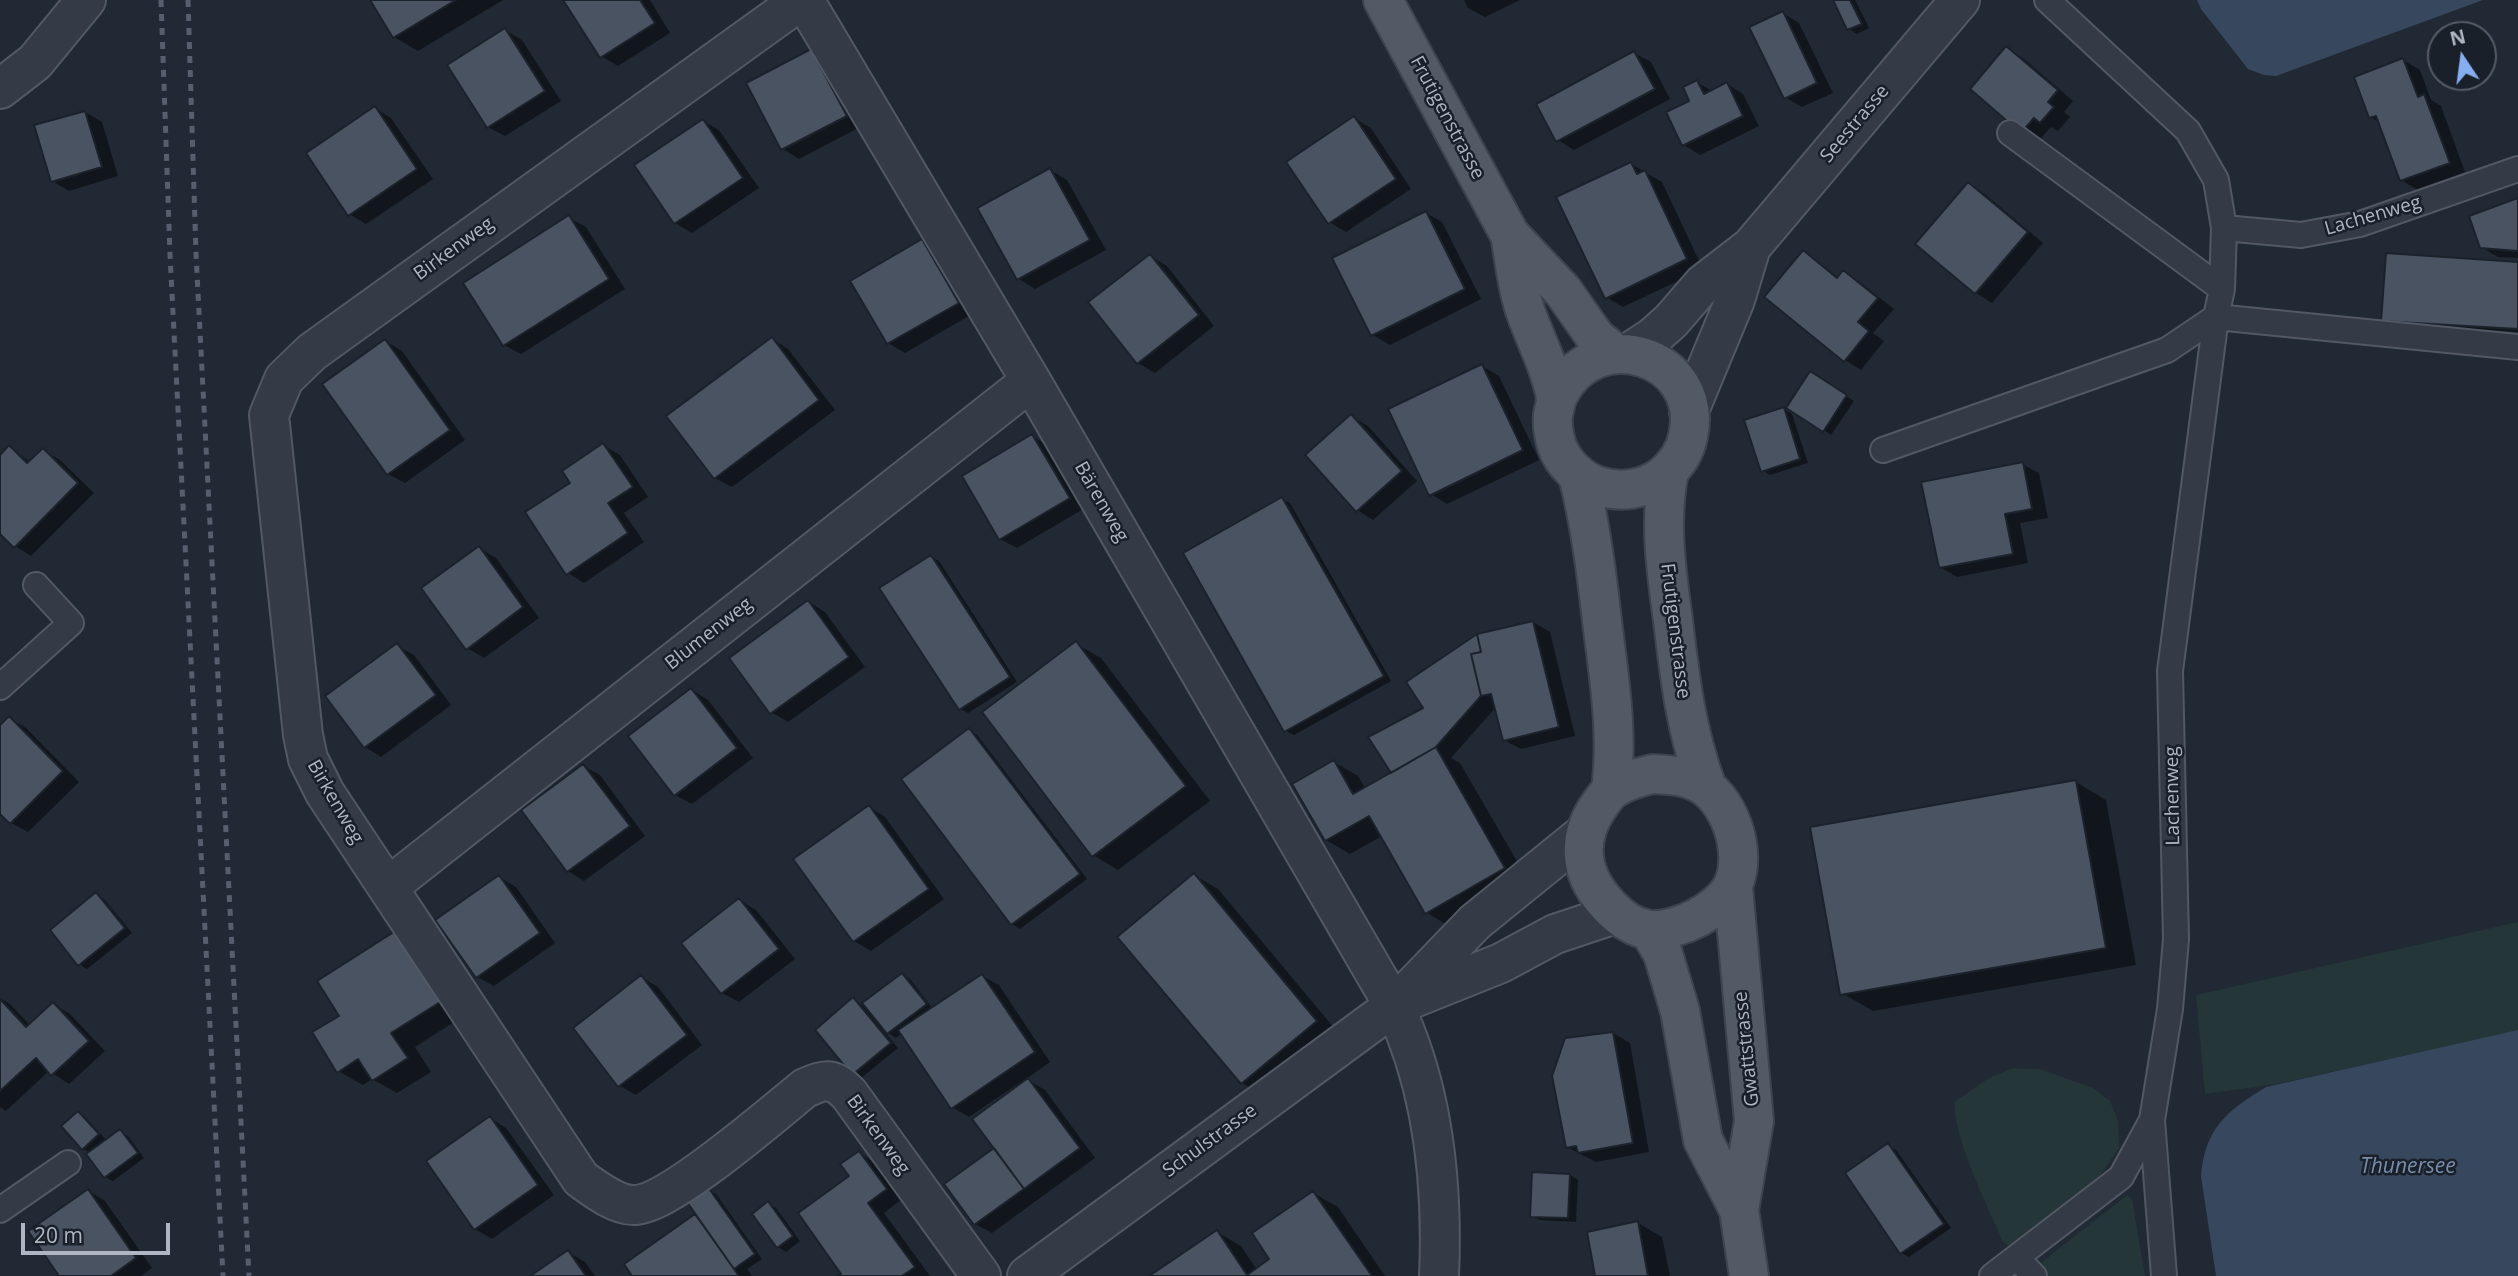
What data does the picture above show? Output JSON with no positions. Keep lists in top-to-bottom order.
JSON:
{
  "streets": {
    "main road": ["Frutigenstrasse", "Gwattstrasse"],
    "street": [
      "Seestrasse",
      "Birkenweg",
      "Bärenweg",
      "Blumenweg",
      "Schulstrasse"
    ],
    "lane": ["Lachenweg"]
  },
  "crossings": [
    ["Frutigenstrasse", "Seestrasse"],
    ["Frutigenstrasse", "Gwattstrasse"],
    ["Frutigenstrasse", "Schulstrasse"],
    ["Birkenweg", "Bärenweg"],
    ["Birkenweg", "Blumenweg"],
    ["Bärenweg", "Blumenweg"],
    ["Bärenweg", "Schulstrasse"],
    ["Gwattstrasse", "Schulstrasse"]
  ],
  "water": ["Thunersee"],
  "scale_bar": "20 m",
  "north": "top"
}
